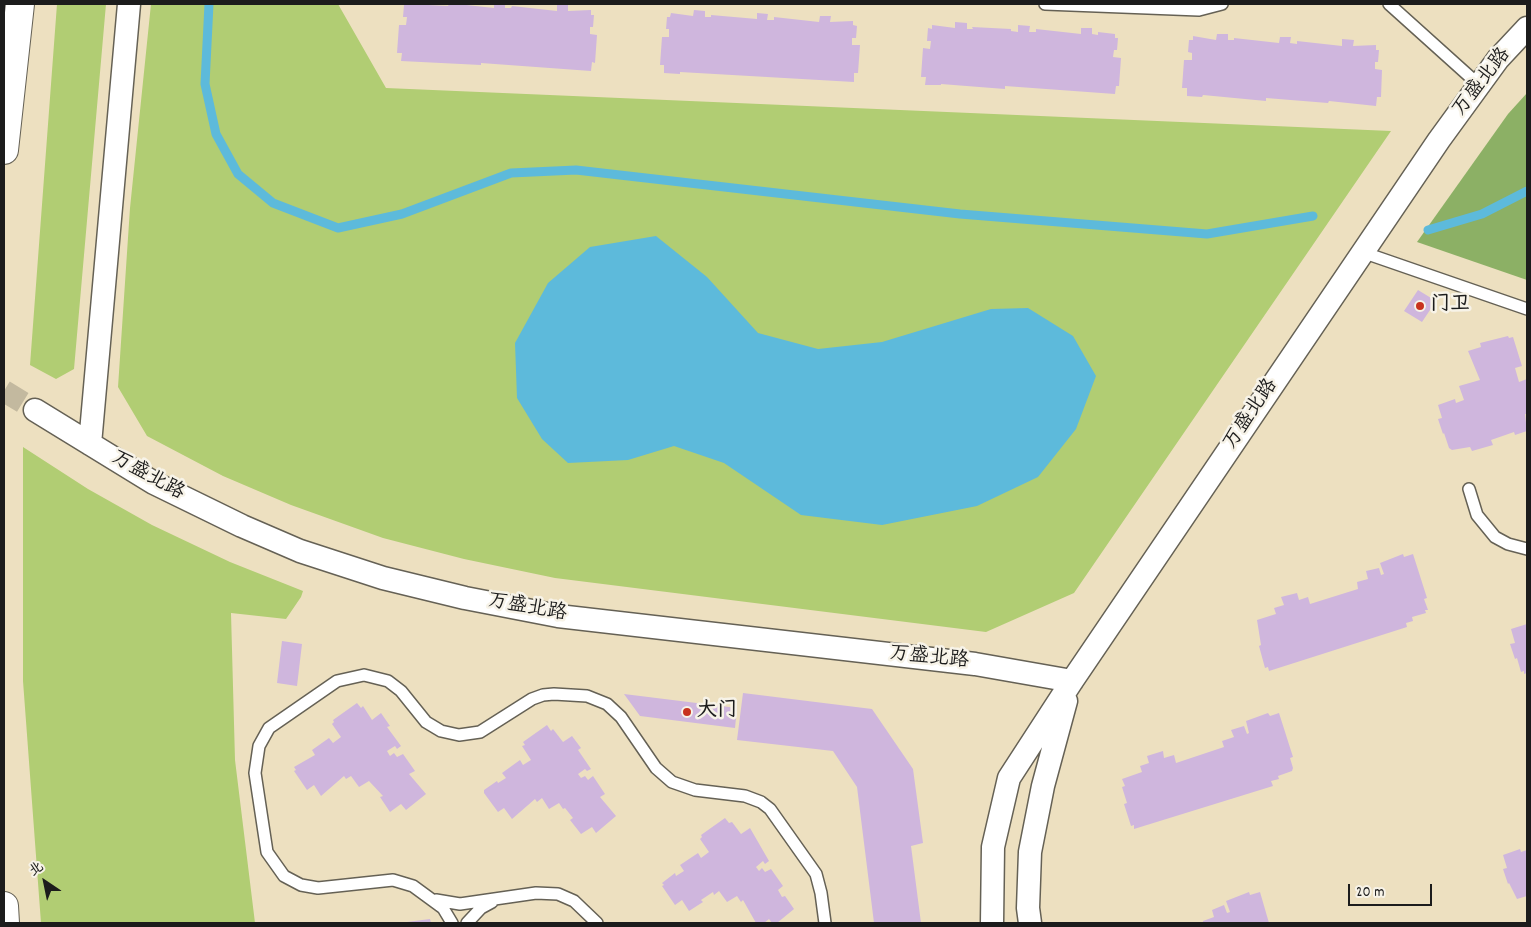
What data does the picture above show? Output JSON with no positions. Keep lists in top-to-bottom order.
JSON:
{
  "streets": {
    "street": ["万盛北路"]
  },
  "places": ["门卫", "大门"],
  "scale_bar": "20 m",
  "north": "top left"
}
